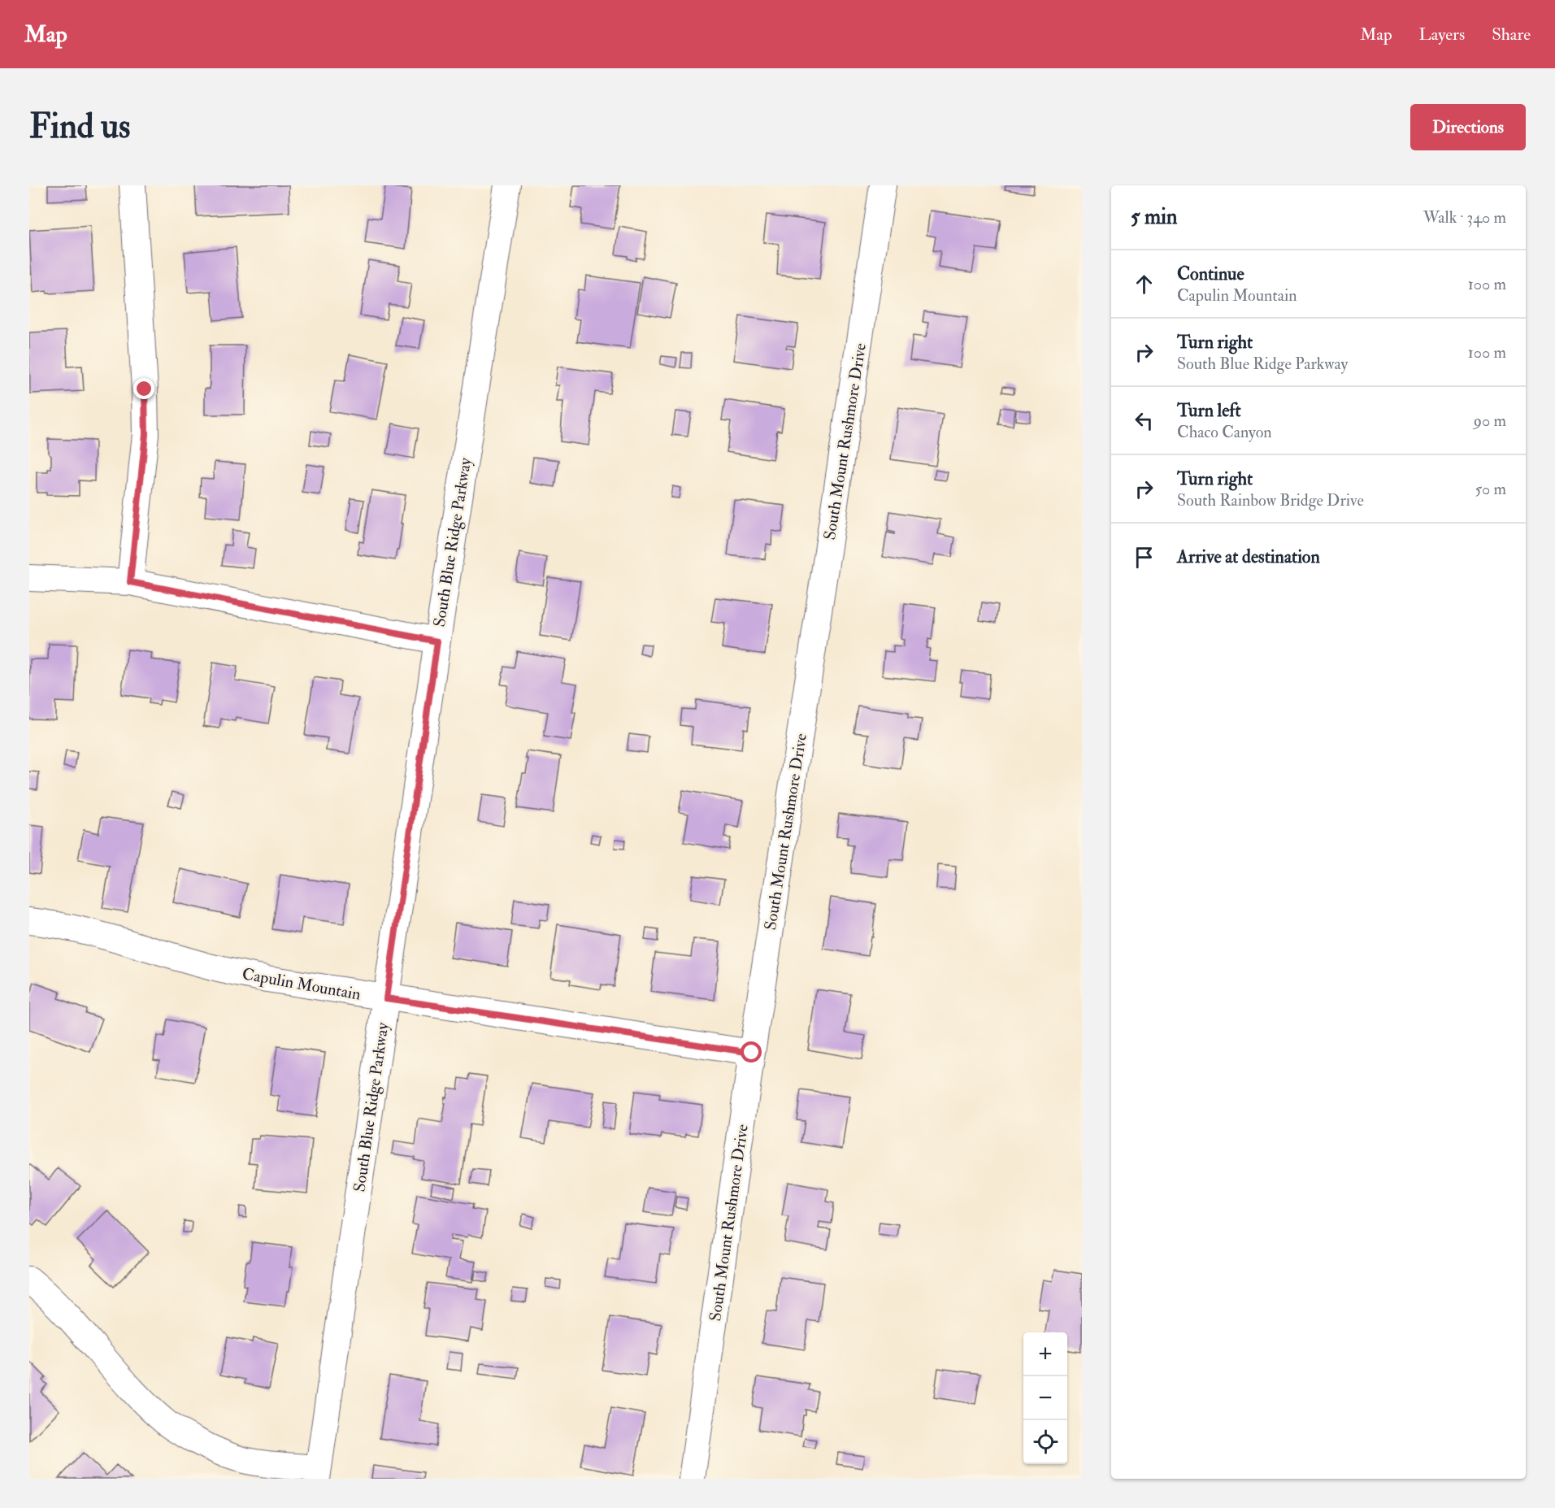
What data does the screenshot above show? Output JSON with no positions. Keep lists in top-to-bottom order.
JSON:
{
  "streets": {
    "street": ["South Mount Rushmore Drive", "South Blue Ridge Parkway", "Capulin Mountain"]
  },
  "crossings": [
    ["South Mount Rushmore Drive", "Capulin Mountain"],
    ["South Blue Ridge Parkway", "Capulin Mountain"]
  ],
  "page": {
    "header": "Map",
    "nav": ["Map", "Layers", "Share"],
    "buttons": "Directions",
    "title": "Find us",
    "heading": ["5 min", "Walk · 340 m"],
    "list": [
      ["Continue", "Capulin Mountain", "100 m"],
      ["Turn right", "South Blue Ridge Parkway", "100 m"],
      ["Turn left", "Chaco Canyon", "90 m"],
      ["Turn right", "South Rainbow Bridge Drive", "50 m"],
      "Arrive at destination"
    ],
    "map_buttons": ["+", "−"]
  }
}
